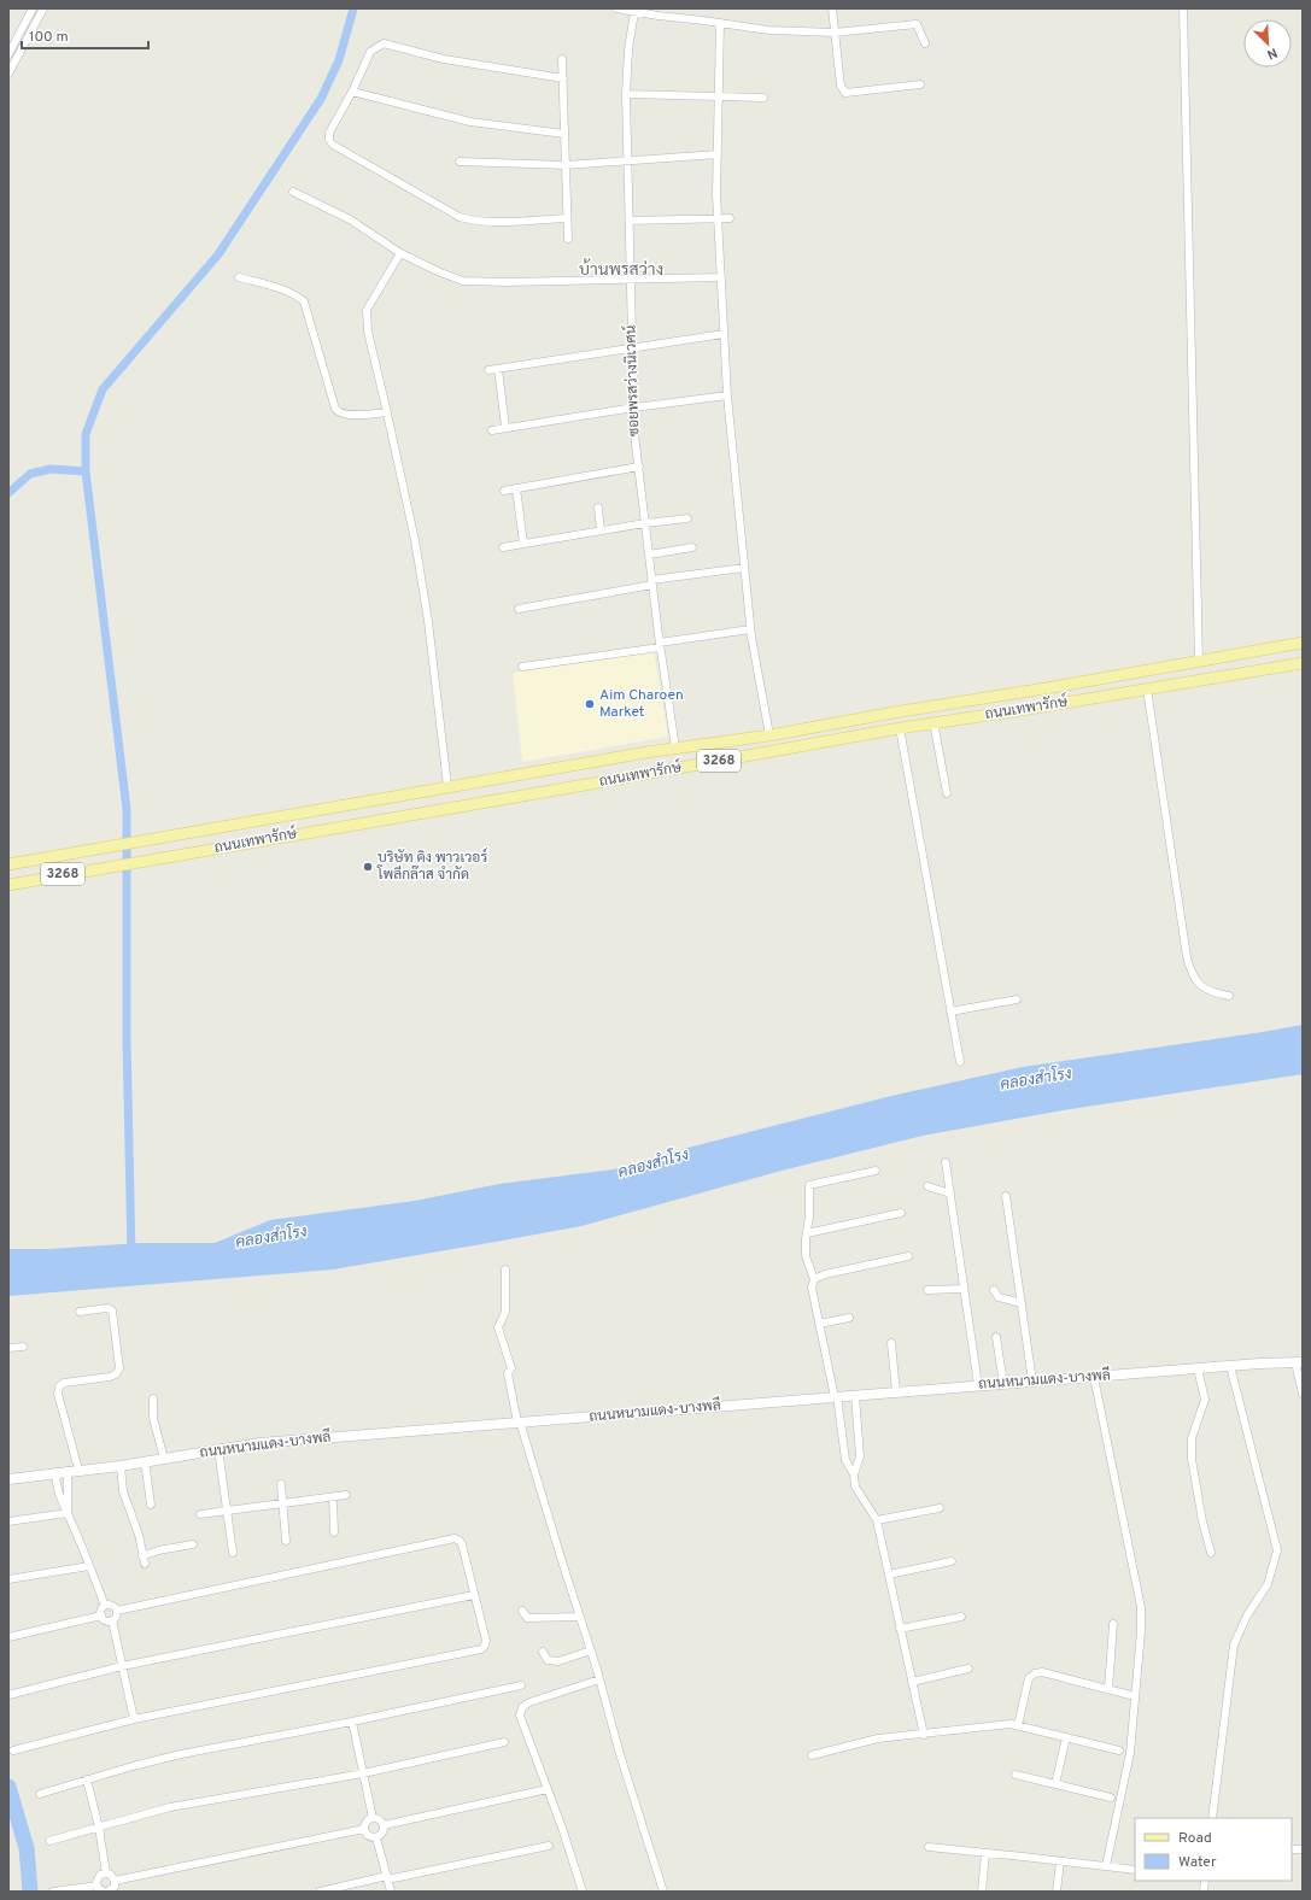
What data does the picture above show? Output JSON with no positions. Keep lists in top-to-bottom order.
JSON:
{
  "streets": {
    "main road": ["ถนนเทพารักษ์", "3268", "ถนนหนามแดง-บางพลี"],
    "street": ["ซอยพรสว่างนิเวศน์"]
  },
  "crossings": [
    ["ซอยพรสว่างนิเวศน์", "ถนนเทพารักษ์"]
  ],
  "districts": ["บ้านพรสว่าง"],
  "water": ["คลองสำโรง"],
  "places": ["Aim Charoen Market", "บริษัท คิง พาวเวอร์ โพลีกล๊าส จำกัด"],
  "legend": ["Road", "Water"],
  "scale_bar": "100 m",
  "north": "bottom right"
}
